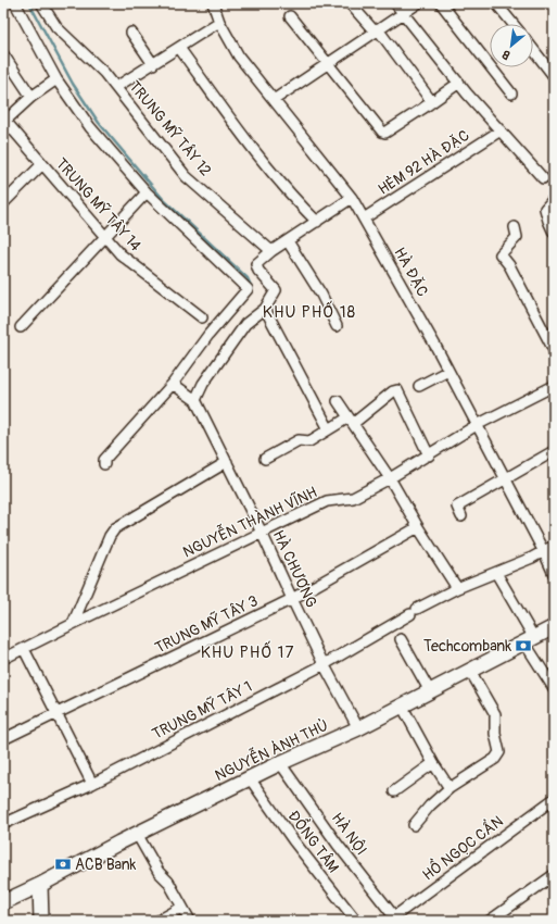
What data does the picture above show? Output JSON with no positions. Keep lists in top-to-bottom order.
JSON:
{
  "streets": {
    "main road": ["NGUYỄN ẢNH THỦ"],
    "street": [
      "TRUNG MỸ TÂY 12",
      "HẺM 92 HÀ ĐẶC",
      "TRUNG MỸ TÂY 14",
      "HÀ ĐẶC",
      "NGUYỄN THÀNH VĨNH",
      "HÀ CHƯƠNG",
      "TRUNG MỸ TÂY 3",
      "TRUNG MỸ TÂY 1",
      "HÀ NỘI",
      "ĐỒNG TÂM",
      "HỒ NGỌC CẨN"
    ]
  },
  "crossings": [
    ["HẺM 92 HÀ ĐẶC", "HÀ ĐẶC"],
    ["HÀ ĐẶC", "NGUYỄN THÀNH VĨNH"],
    ["HÀ ĐẶC", "TRUNG MỸ TÂY 1"],
    ["NGUYỄN THÀNH VĨNH", "HÀ CHƯƠNG"],
    ["HÀ CHƯƠNG", "TRUNG MỸ TÂY 3"],
    ["HÀ CHƯƠNG", "TRUNG MỸ TÂY 1"],
    ["HÀ CHƯƠNG", "NGUYỄN ẢNH THỦ"],
    ["NGUYỄN ẢNH THỦ", "HÀ NỘI"],
    ["NGUYỄN ẢNH THỦ", "ĐỒNG TÂM"],
    ["HÀ NỘI", "HỒ NGỌC CẨN"]
  ],
  "districts": ["KHU PHỐ 18", "KHU PHỐ 17"],
  "places": {
    "bank": ["Techcombank", "ACB Bank"]
  },
  "north": "bottom left"
}
